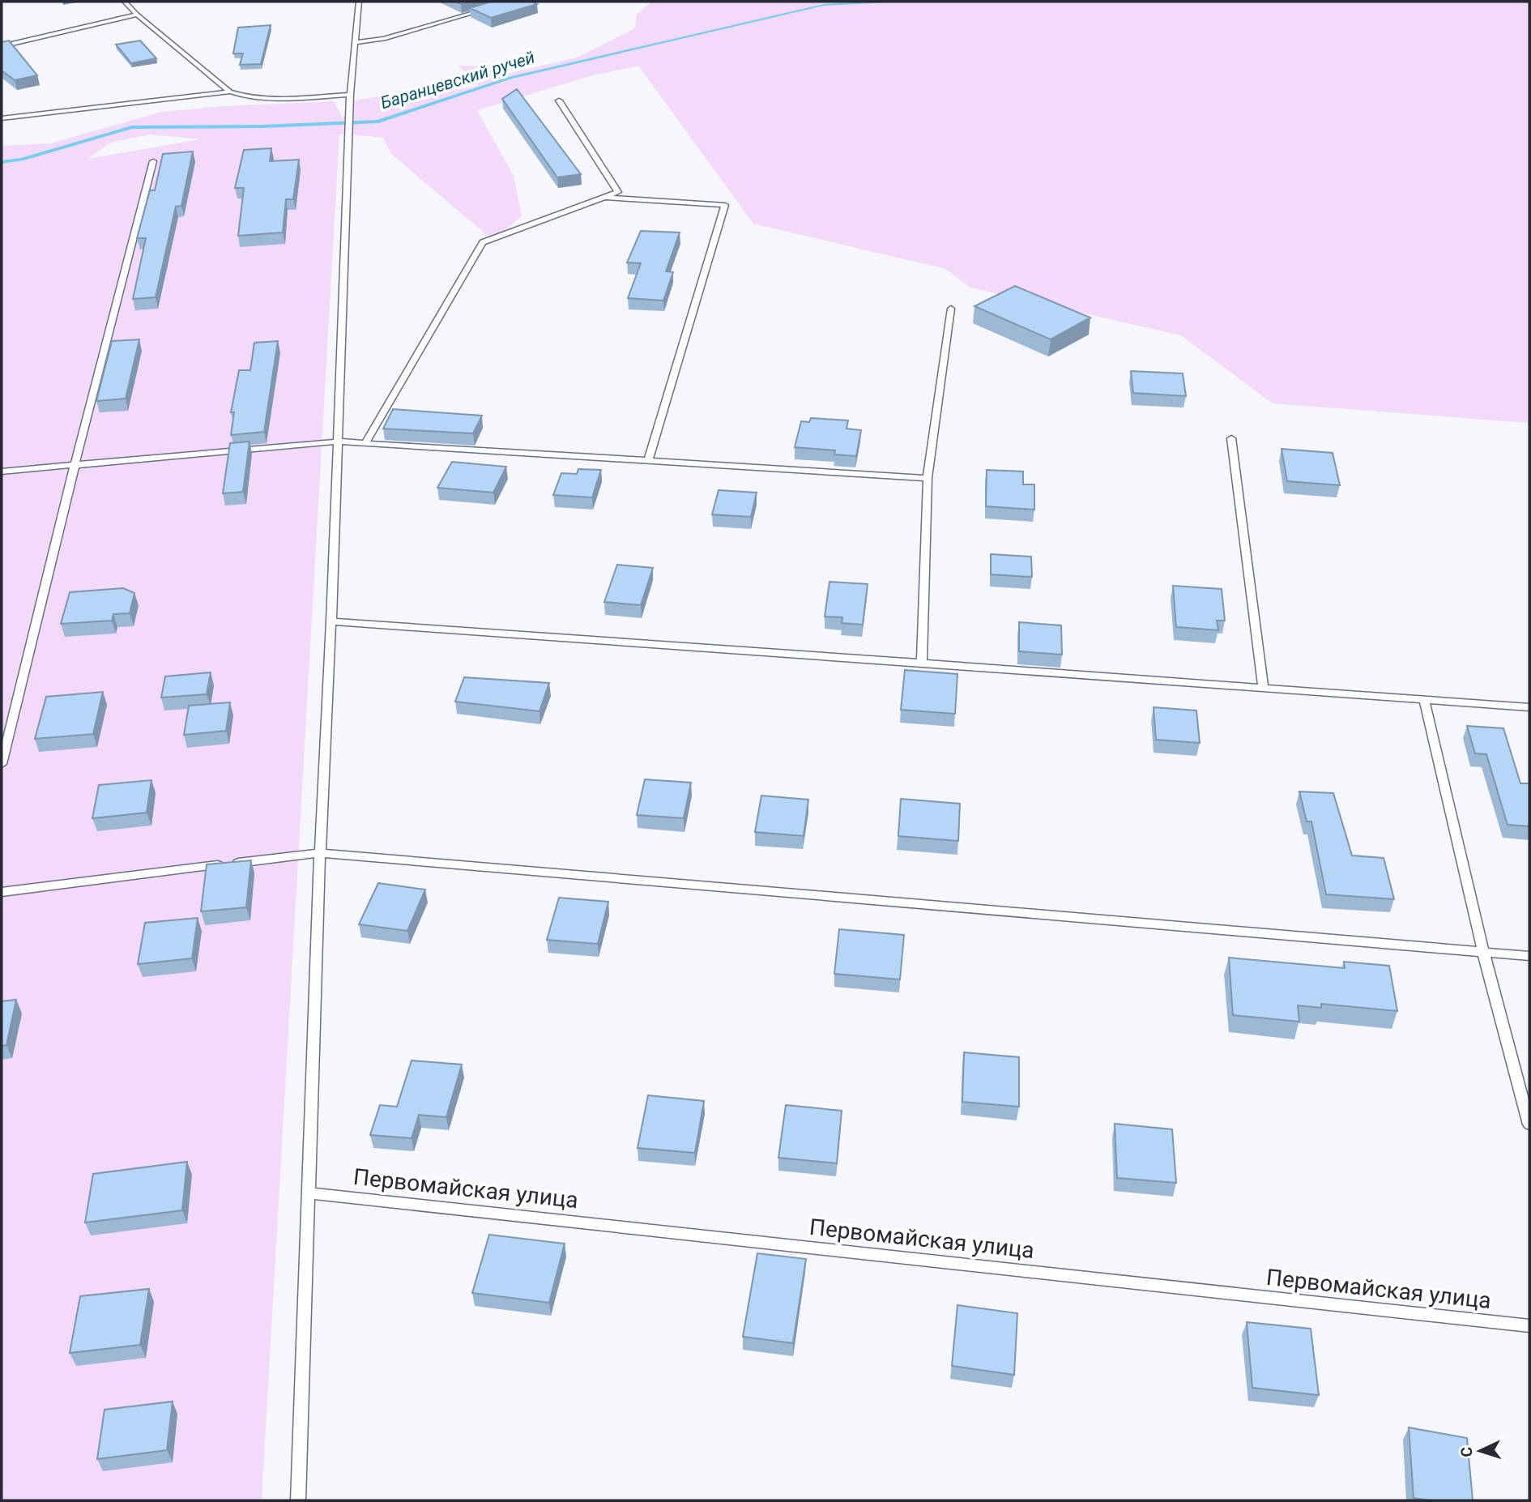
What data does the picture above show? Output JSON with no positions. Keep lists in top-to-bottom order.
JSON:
{
  "streets": {
    "lane": ["Первомайская улица"]
  },
  "water": ["Баранцевский ручей"],
  "north": "left"
}
